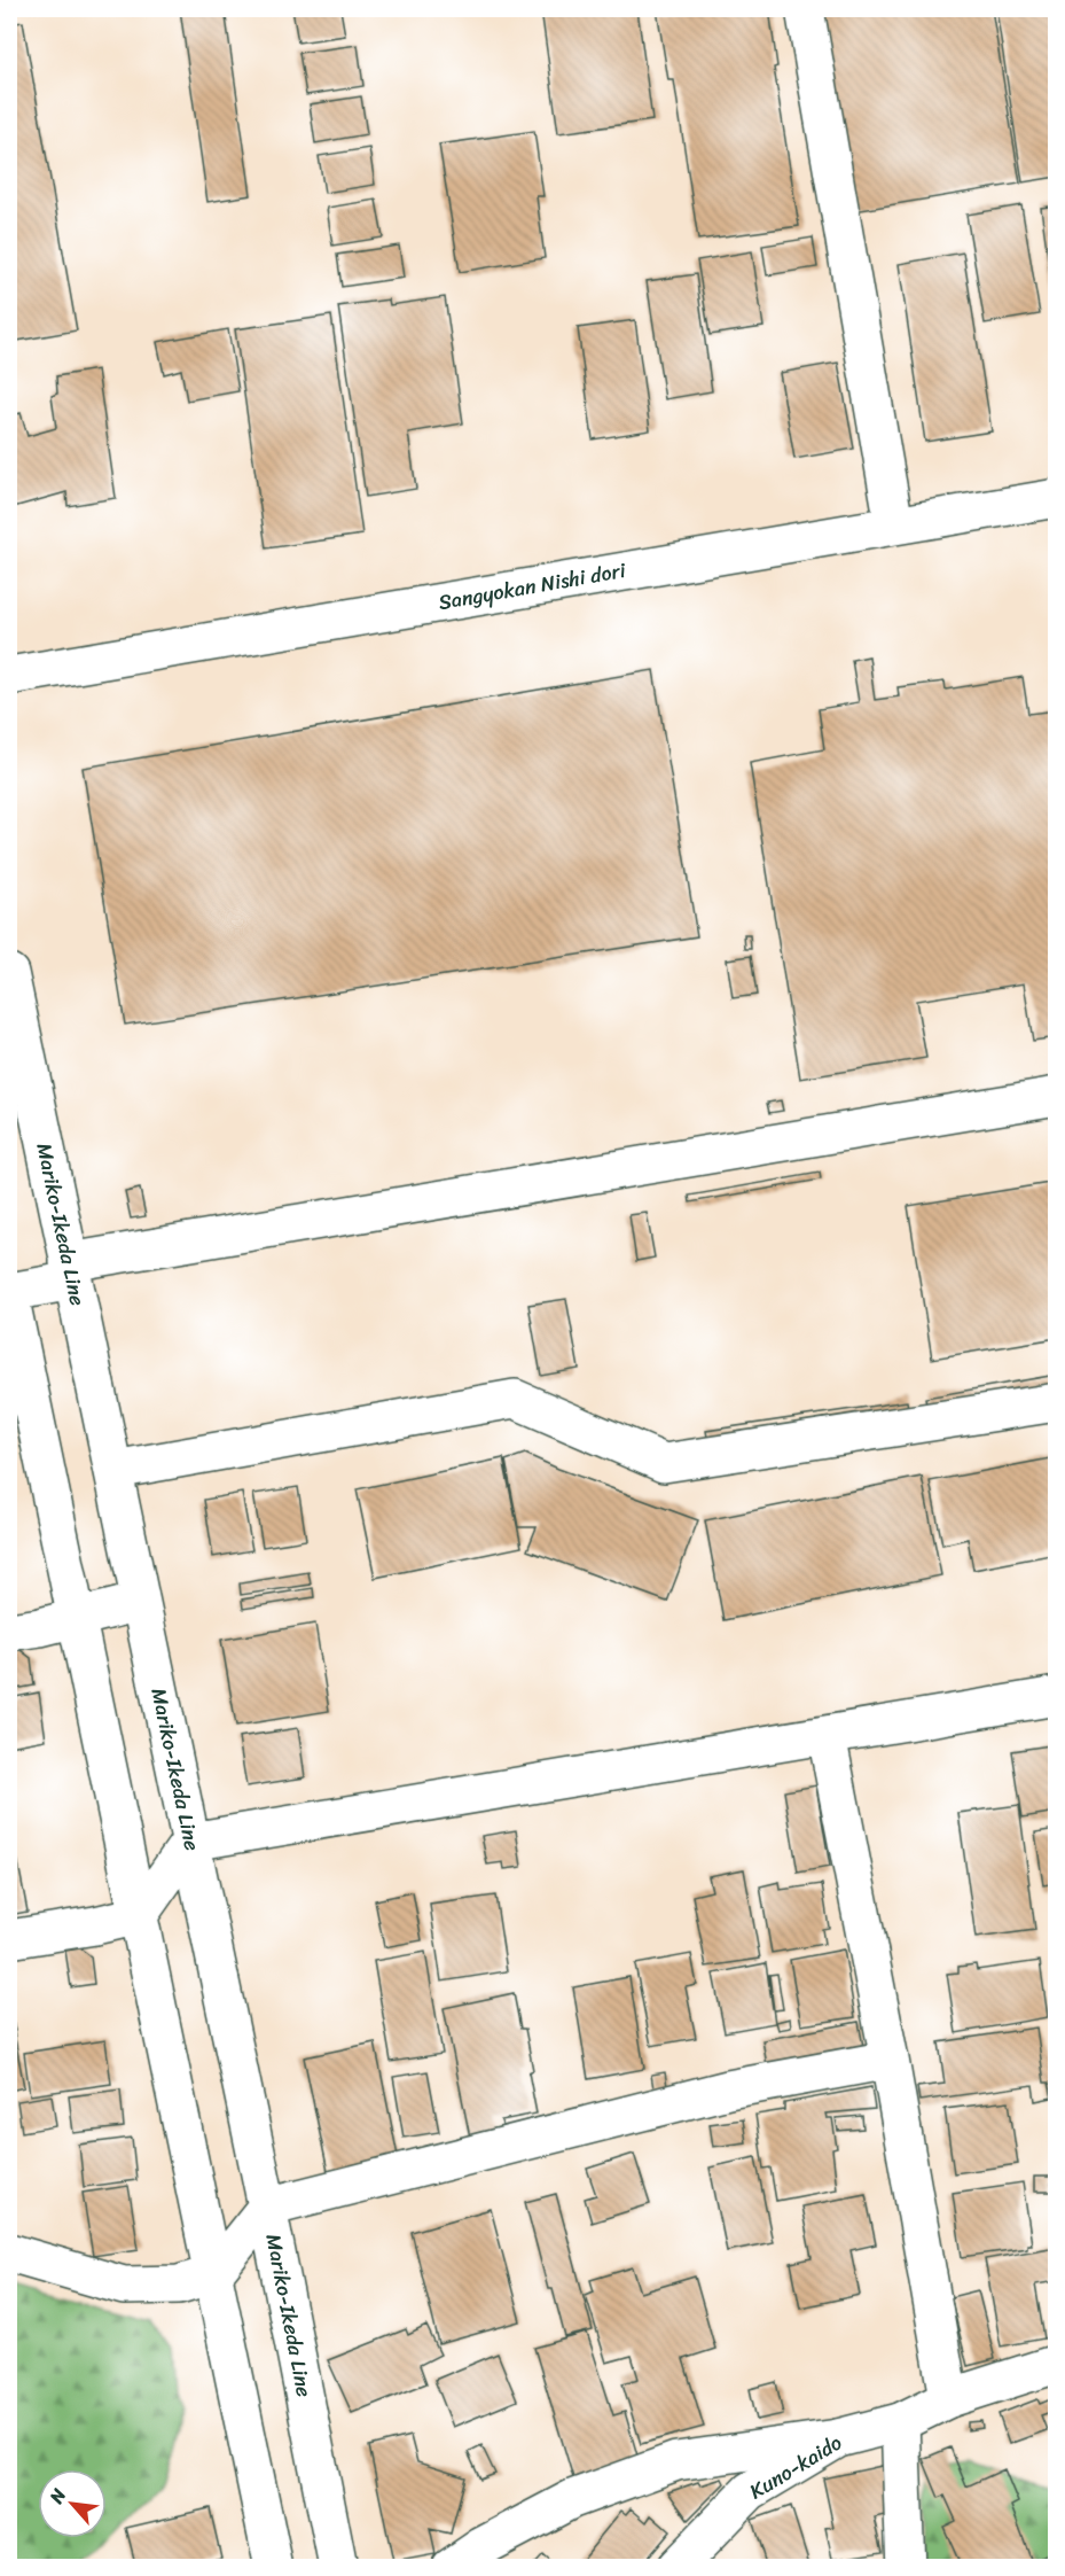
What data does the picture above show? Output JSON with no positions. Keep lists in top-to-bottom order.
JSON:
{
  "streets": {
    "street": ["Sangyokan Nishi dori", "Mariko-Ikeda Line", "Kuno-kaido"]
  },
  "north": "top left"
}
